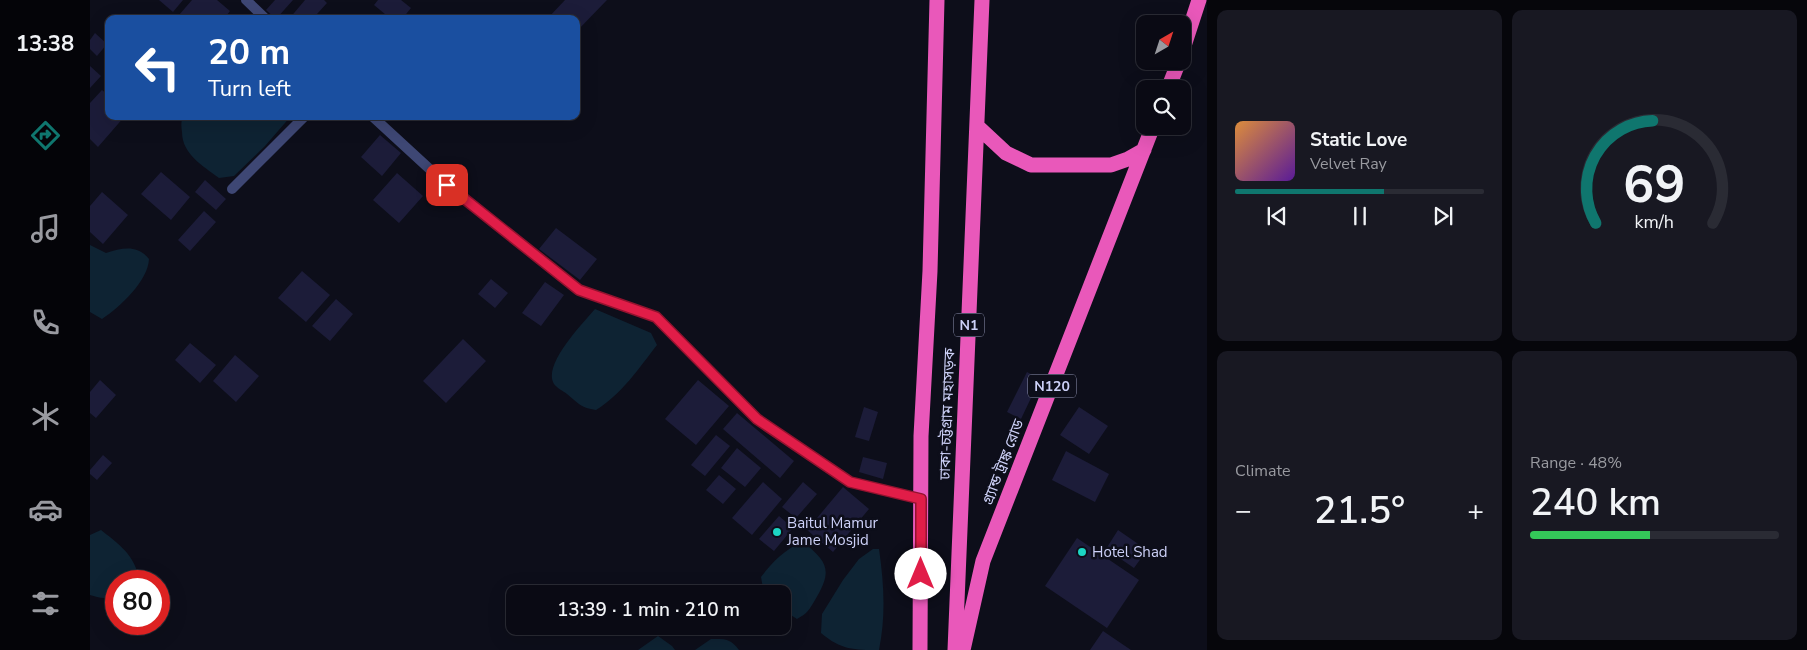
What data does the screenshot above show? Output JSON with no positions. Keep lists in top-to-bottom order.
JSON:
{
  "streets": {
    "highway": [
      "N1",
      "N120",
      "ঢাকা-চট্টগ্রাম মহাসড়ক",
      "গ্র্যান্ড ট্রাঙ্ক রোড"
    ]
  },
  "places": ["Baitul Mamur Jame Mosjid", "Hotel Shad"],
  "north": "top right",
  "page": {
    "tabs": "13:38",
    "turn": ["20 m", "Turn left"],
    "song": ["Static Love", "Velvet Ray"],
    "tile": [
      "Climate",
      ["Range · 48%", "240 km"]
    ],
    "heat": ["−", "21.5°", "+"],
    "limit": "80",
    "trip": "13:39 · 1 min · 210 m",
    "gauge": ["69", "km/h"]
  }
}
